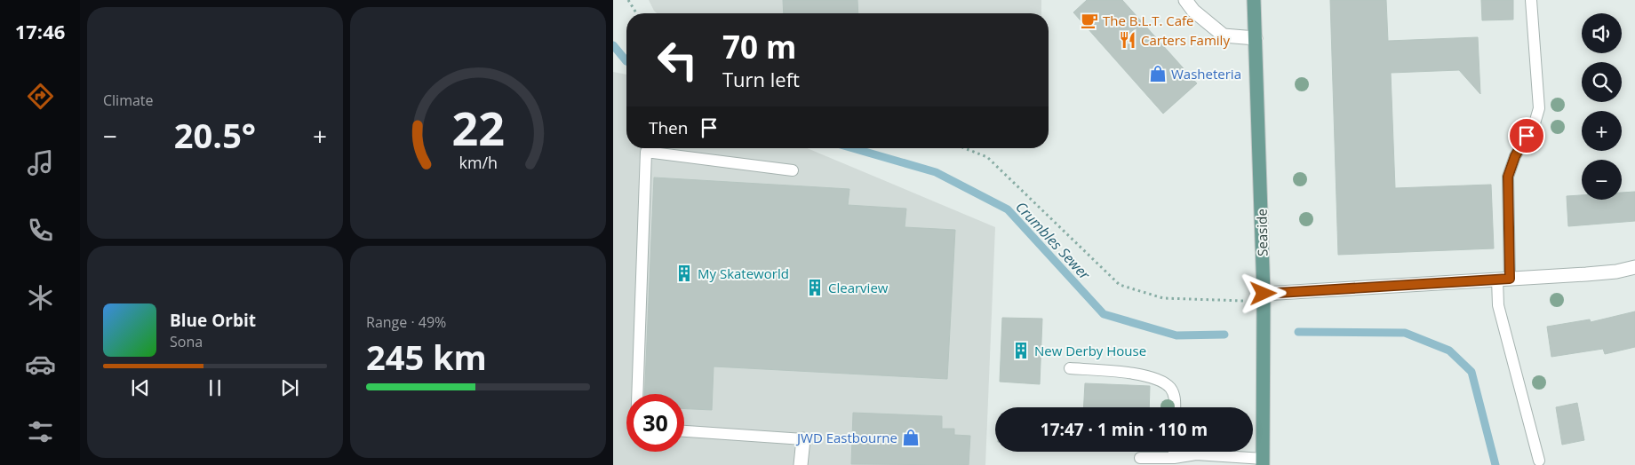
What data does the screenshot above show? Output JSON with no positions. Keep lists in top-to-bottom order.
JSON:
{
  "streets": {
    "main road": ["Seaside"]
  },
  "water": ["Crumbles Sewer"],
  "places": {
    "cafe": ["The B.L.T. Cafe"],
    "restaurant": ["Carters Family"],
    "shop": ["Washeteria", "JWD Eastbourne"],
    "building": ["My Skateworld", "Clearview", "New Derby House"]
  },
  "page": {
    "tabs": "17:46",
    "tile": [
      "Climate",
      ["Range · 49%", "245 km"]
    ],
    "map_buttons": ["+", "−"],
    "turn": ["70 m", "Turn left"],
    "then": "Then",
    "heat": ["−", "20.5°", "+"],
    "song": ["Blue Orbit", "Sona"],
    "limit": "30",
    "trip": "17:47 · 1 min · 110 m",
    "gauge": ["22", "km/h"]
  }
}
